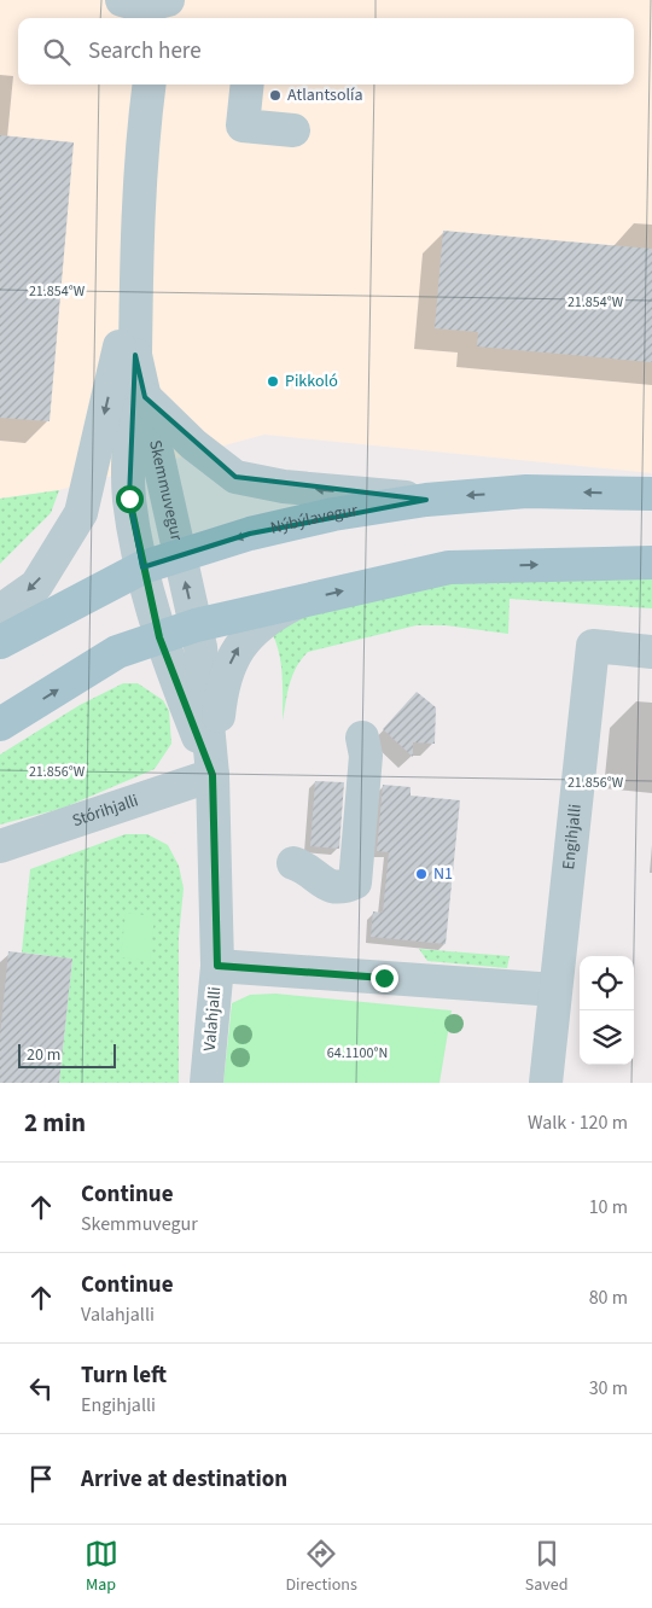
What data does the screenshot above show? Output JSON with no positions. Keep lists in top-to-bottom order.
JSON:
{
  "streets": {
    "main road": ["Nýbýlavegur"],
    "street": [
      "Skemmuvegur",
      "Stórihjalli",
      "Engihjalli",
      "Valahjalli"
    ]
  },
  "crossings": [
    ["Skemmuvegur", "Nýbýlavegur"],
    ["Skemmuvegur", "Valahjalli"],
    ["Nýbýlavegur", "Valahjalli"],
    ["Stórihjalli", "Valahjalli"]
  ],
  "places": ["Atlantsolía", "Pikkoló", "N1"],
  "scale_bar": "20 m",
  "page": {
    "search": "Search here",
    "scale": "20 m",
    "heading": ["2 min", "Walk · 120 m"],
    "list": [
      ["Continue", "Skemmuvegur", "10 m"],
      ["Continue", "Valahjalli", "80 m"],
      ["Turn left", "Engihjalli", "30 m"],
      "Arrive at destination"
    ],
    "nav": ["Map", "Directions", "Saved"]
  },
  "coordinates": ["21.854°W", "21.856°W", "64.1100°N"]
}
